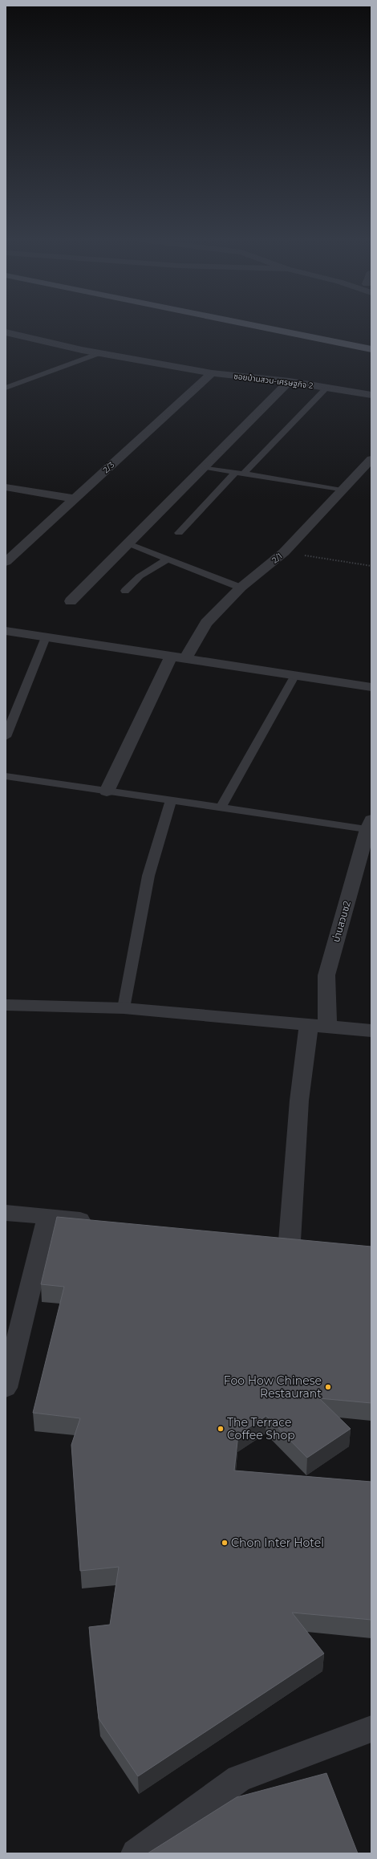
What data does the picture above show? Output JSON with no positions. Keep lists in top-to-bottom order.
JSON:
{
  "streets": {
    "street": [
      "ซอยบ้านสวน-เศรษฐกิจ 2",
      "2/3",
      "2/1",
      "บ่านสวนซ2"
    ]
  },
  "crossings": [
    ["ซอยบ้านสวน-เศรษฐกิจ 2", "2/3"]
  ],
  "places": ["Foo How Chinese Restaurant", "The Terrace Coffee Shop", "Chon Inter Hotel"]
}
